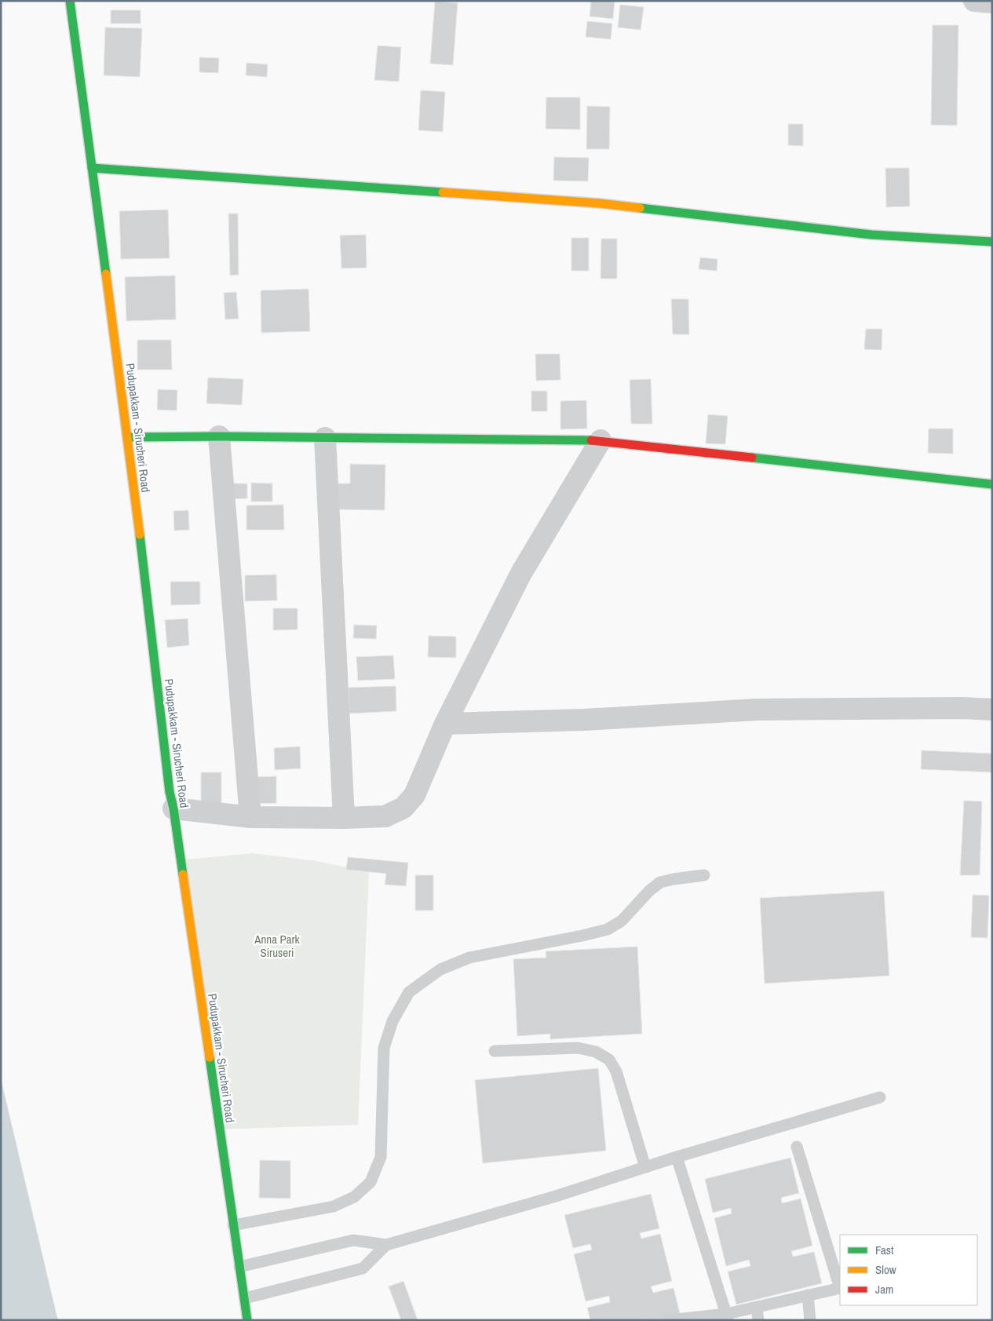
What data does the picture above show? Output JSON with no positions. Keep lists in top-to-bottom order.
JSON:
{
  "streets": {
    "street": ["Pudupakkam - Sirucheri Road"]
  },
  "parks": ["Anna Park Siruseri"],
  "legend": ["Fast", "Slow", "Jam"]
}
